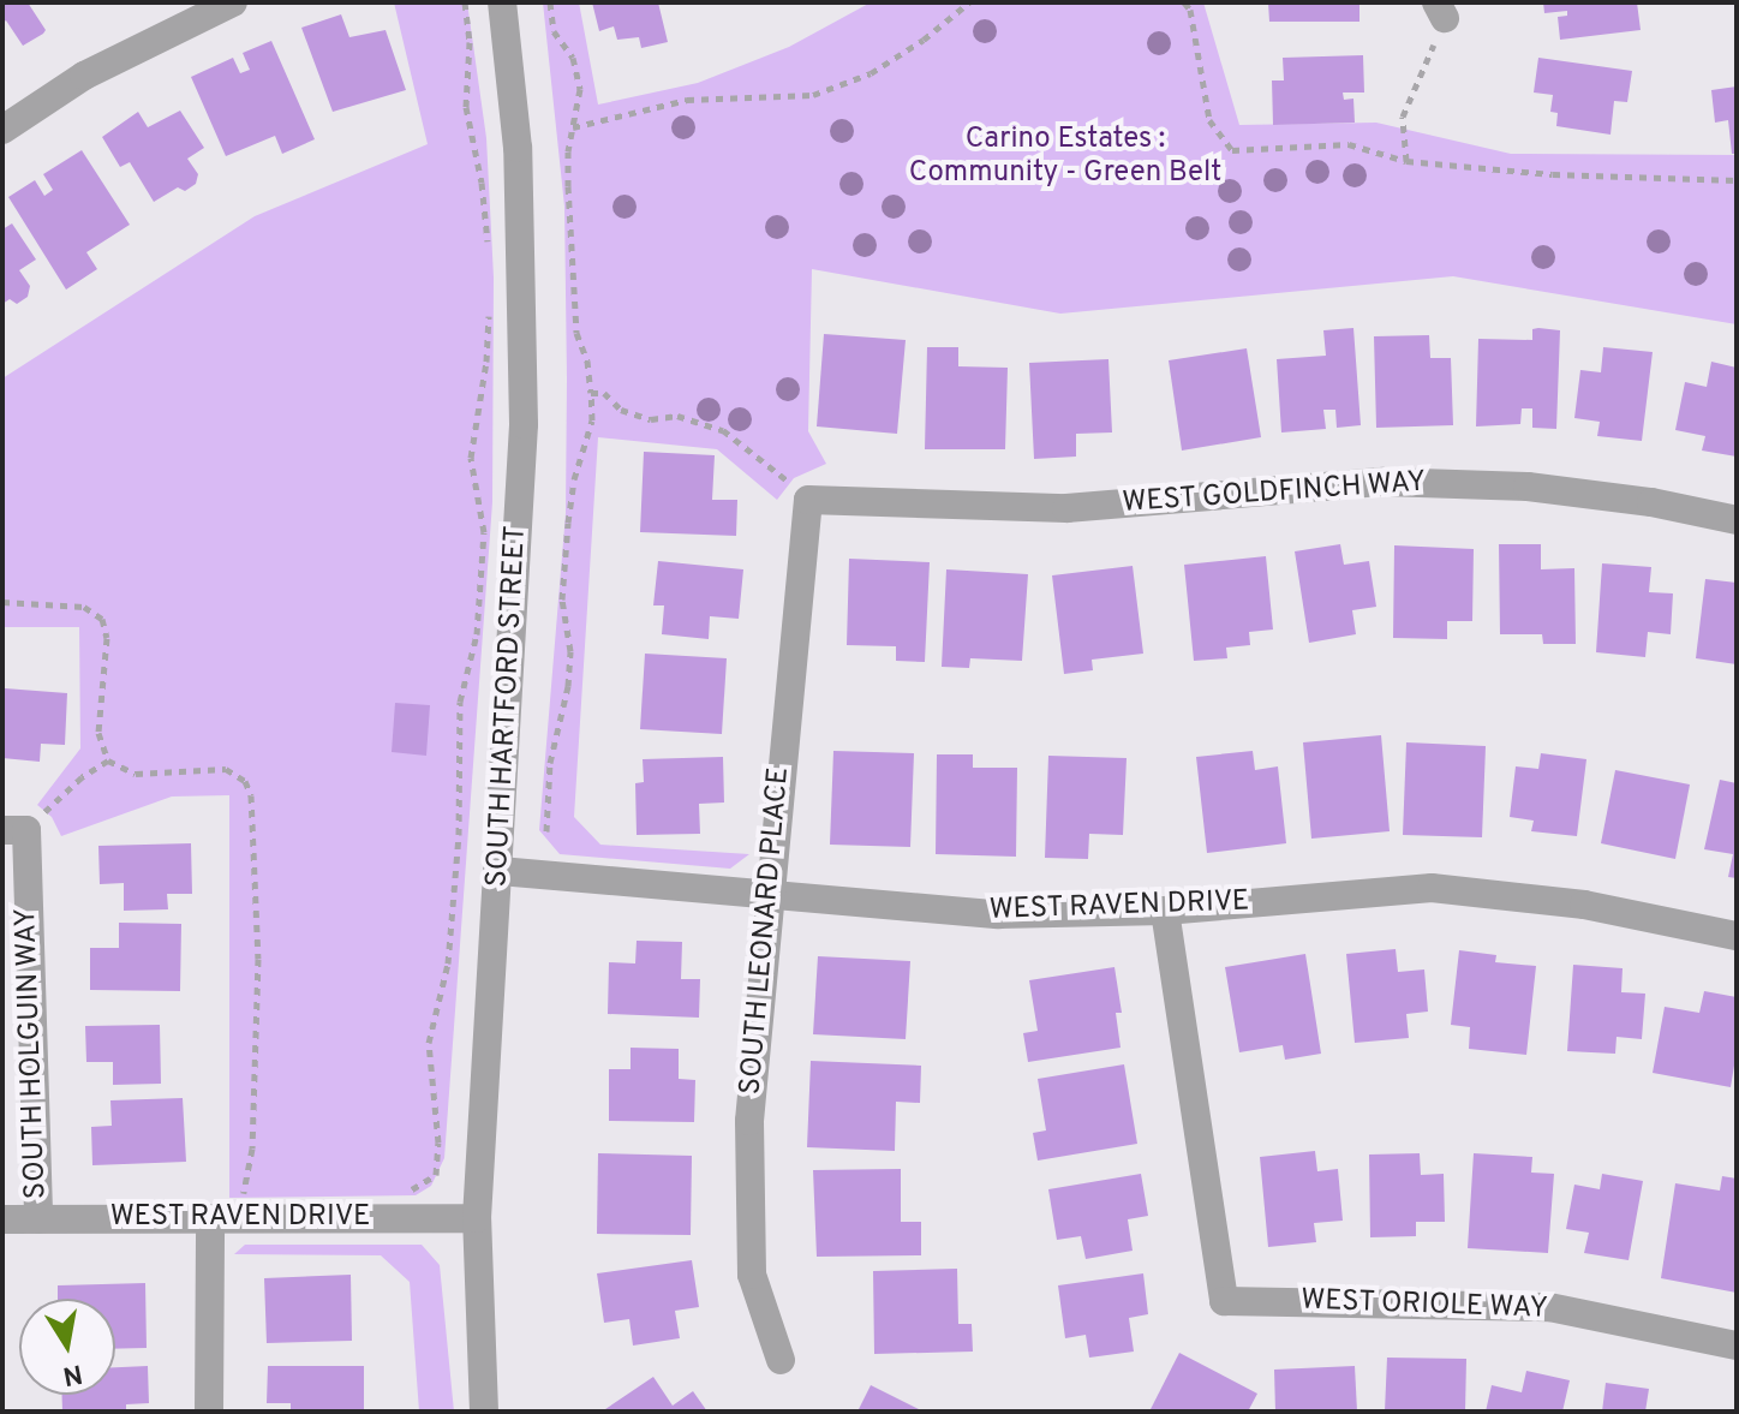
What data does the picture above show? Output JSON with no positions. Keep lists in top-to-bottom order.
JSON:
{
  "streets": {
    "street": [
      "WEST GOLDFINCH WAY",
      "SOUTH HARTFORD STREET",
      "WEST RAVEN DRIVE",
      "SOUTH LEONARD PLACE",
      "SOUTH HOLGUIN WAY",
      "WEST ORIOLE WAY"
    ]
  },
  "crossings": [
    ["WEST GOLDFINCH WAY", "SOUTH LEONARD PLACE"],
    ["SOUTH HARTFORD STREET", "WEST RAVEN DRIVE"],
    ["WEST RAVEN DRIVE", "SOUTH LEONARD PLACE"],
    ["WEST RAVEN DRIVE", "SOUTH HOLGUIN WAY"],
    ["WEST RAVEN DRIVE", "WEST ORIOLE WAY"]
  ],
  "parks": ["Carino Estates : Community - Green Belt"],
  "north": "bottom"
}
